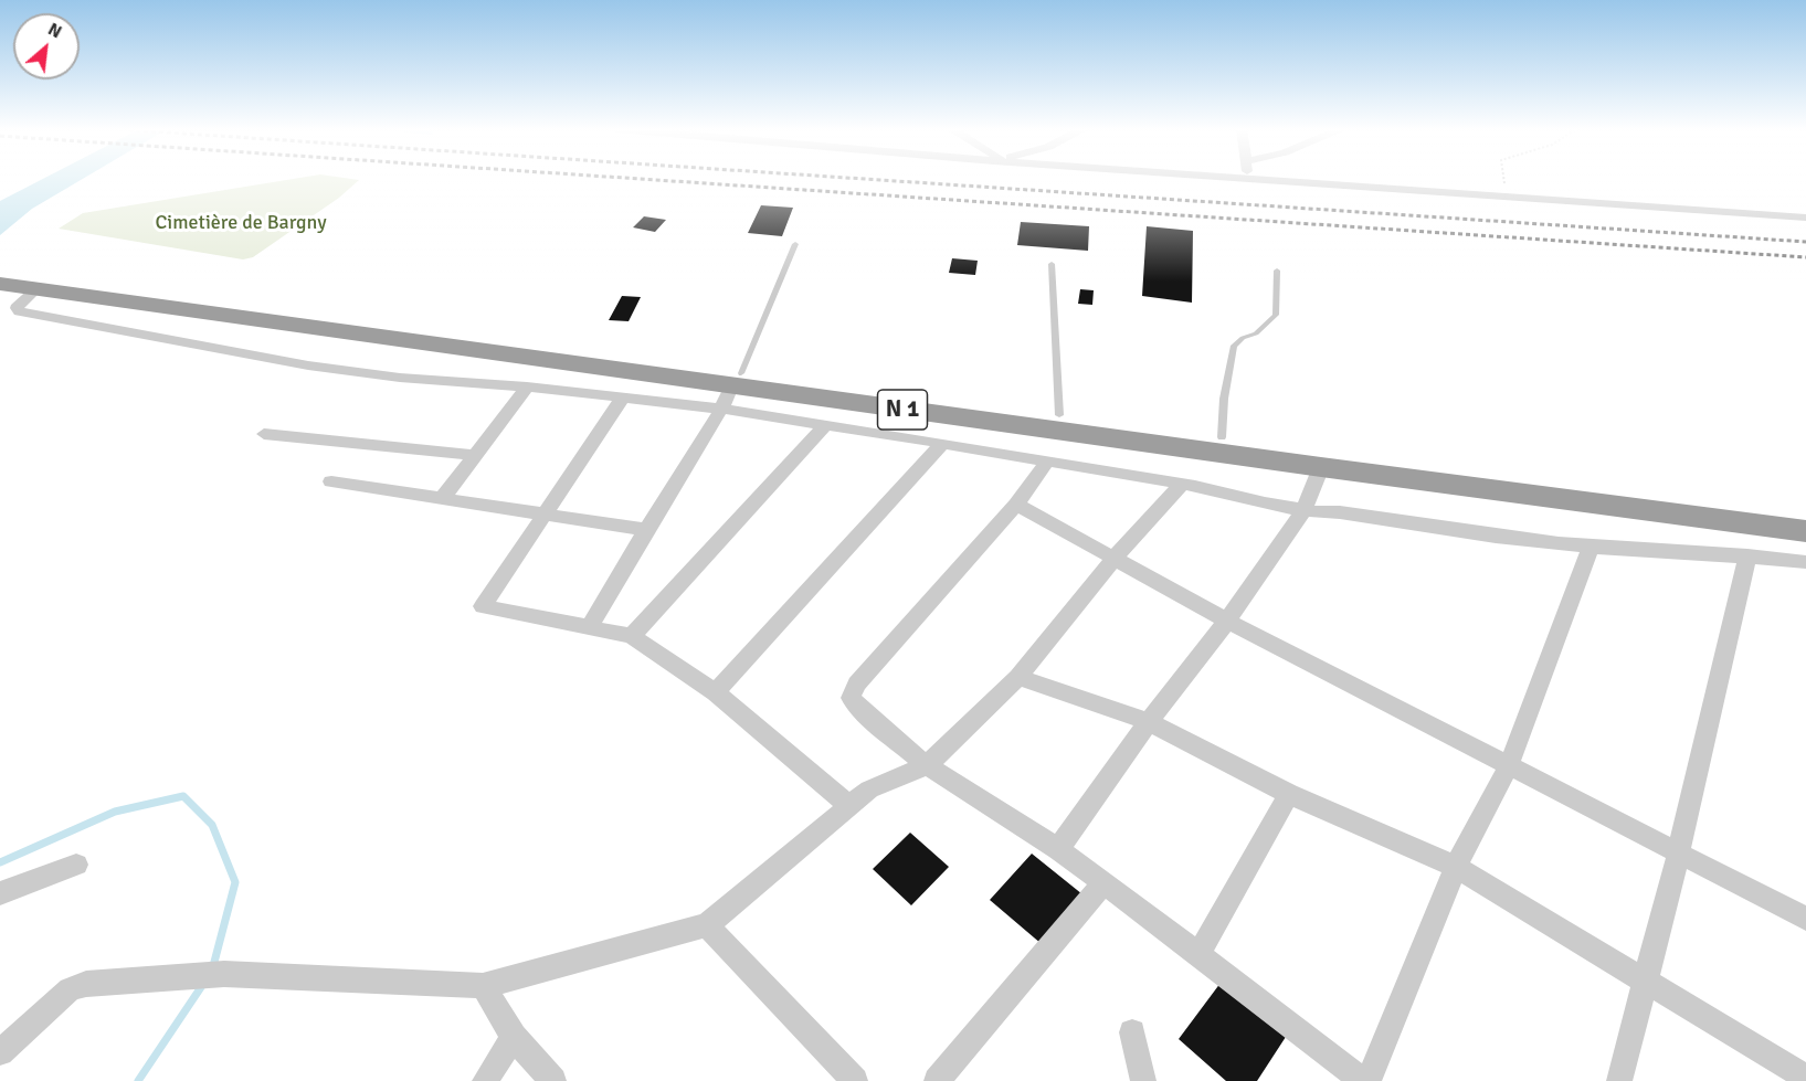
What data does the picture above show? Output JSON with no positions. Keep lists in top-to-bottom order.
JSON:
{
  "streets": {
    "highway": ["N 1"]
  },
  "parks": ["Cimetière de Bargny"],
  "north": "top right"
}
